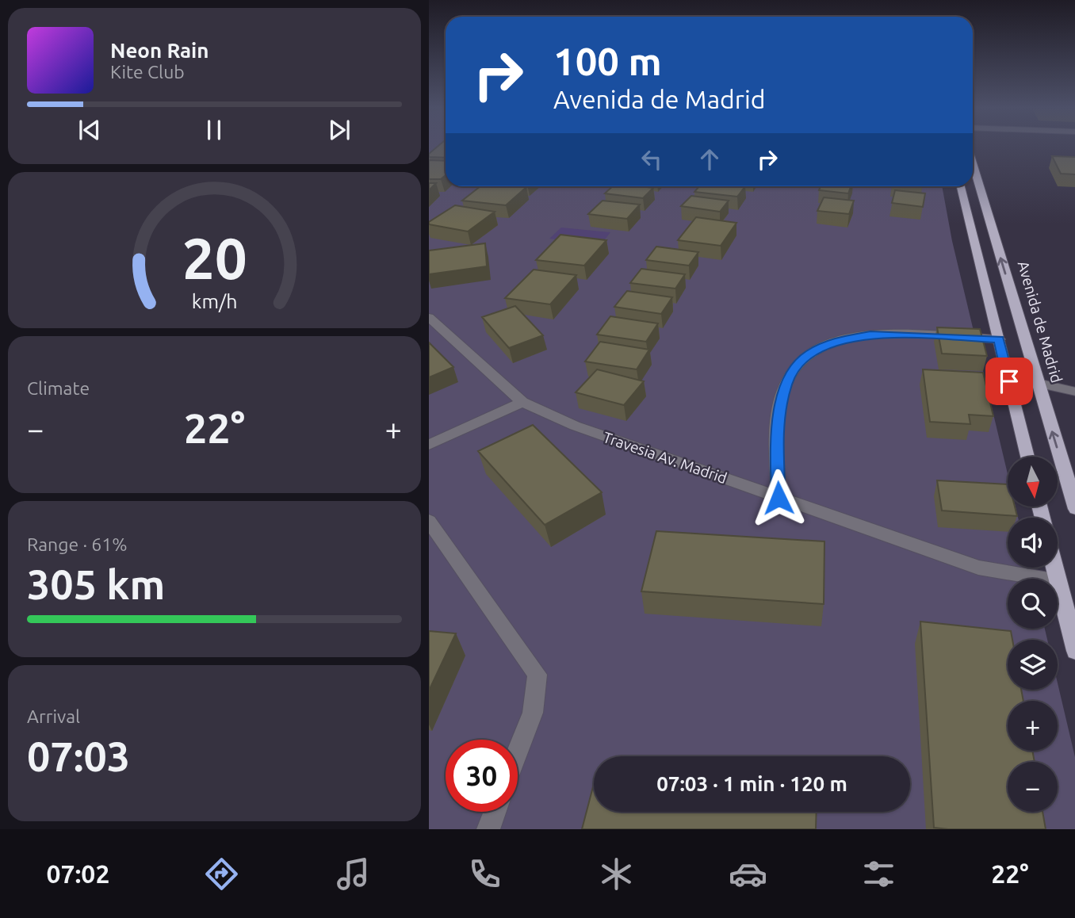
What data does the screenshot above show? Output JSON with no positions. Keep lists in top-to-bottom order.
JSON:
{
  "streets": {
    "main road": ["Avenida de Madrid"],
    "street": ["Travesia Av. Madrid"]
  },
  "north": "bottom",
  "page": {
    "turn": ["100 m", "Avenida de Madrid"],
    "song": ["Neon Rain", "Kite Club"],
    "tile": [
      "Climate",
      ["Range · 61%", "305 km"],
      ["Arrival", "07:03"]
    ],
    "heat": ["−", "22°", "+"],
    "map_buttons": ["+", "−"],
    "limit": "30",
    "trip": "07:03 · 1 min · 120 m",
    "tabs": ["07:02", "22°"],
    "gauge": ["20", "km/h"]
  }
}
